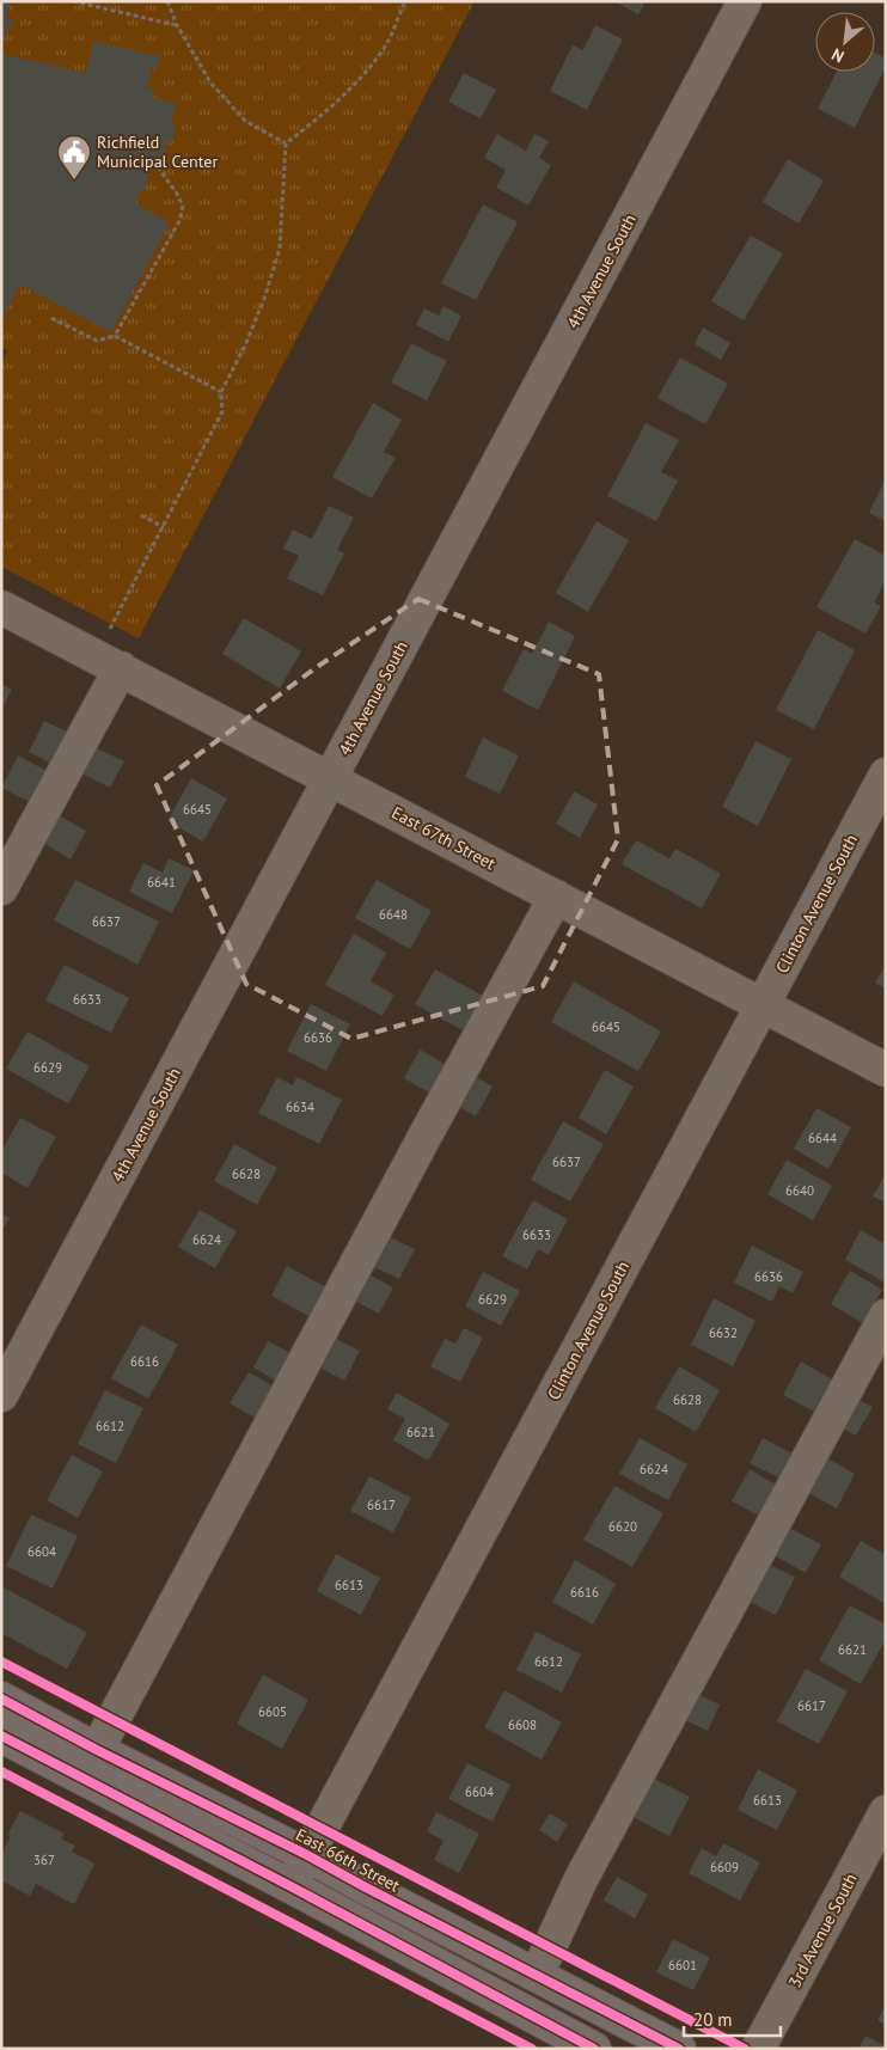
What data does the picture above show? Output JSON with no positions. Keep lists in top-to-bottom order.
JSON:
{
  "streets": {
    "main road": ["East 66th Street"],
    "street": [
      "4th Avenue South",
      "East 67th Street",
      "Clinton Avenue South",
      "3rd Avenue South"
    ]
  },
  "crossings": [
    ["4th Avenue South", "East 67th Street"],
    ["East 67th Street", "Clinton Avenue South"],
    ["Clinton Avenue South", "East 66th Street"]
  ],
  "places": {
    "public building": ["Richfield Municipal Center"]
  },
  "house_numbers": [
    "6645",
    "6641",
    "6648",
    "6637",
    "6633",
    "6645",
    "6636",
    "6629",
    "6634",
    "6644",
    "6637",
    "6628",
    "6640",
    "6633",
    "6624",
    "6636",
    "6629",
    "6632",
    "6616",
    "6628",
    "6612",
    "6621",
    "6624",
    "6617",
    "6620",
    "6604",
    "6613",
    "6616",
    "6621",
    "6612",
    "6617",
    "6605",
    "6608",
    "6604",
    "6613",
    "367",
    "6609",
    "6601"
  ],
  "scale_bar": "20 m",
  "north": "bottom left"
}
